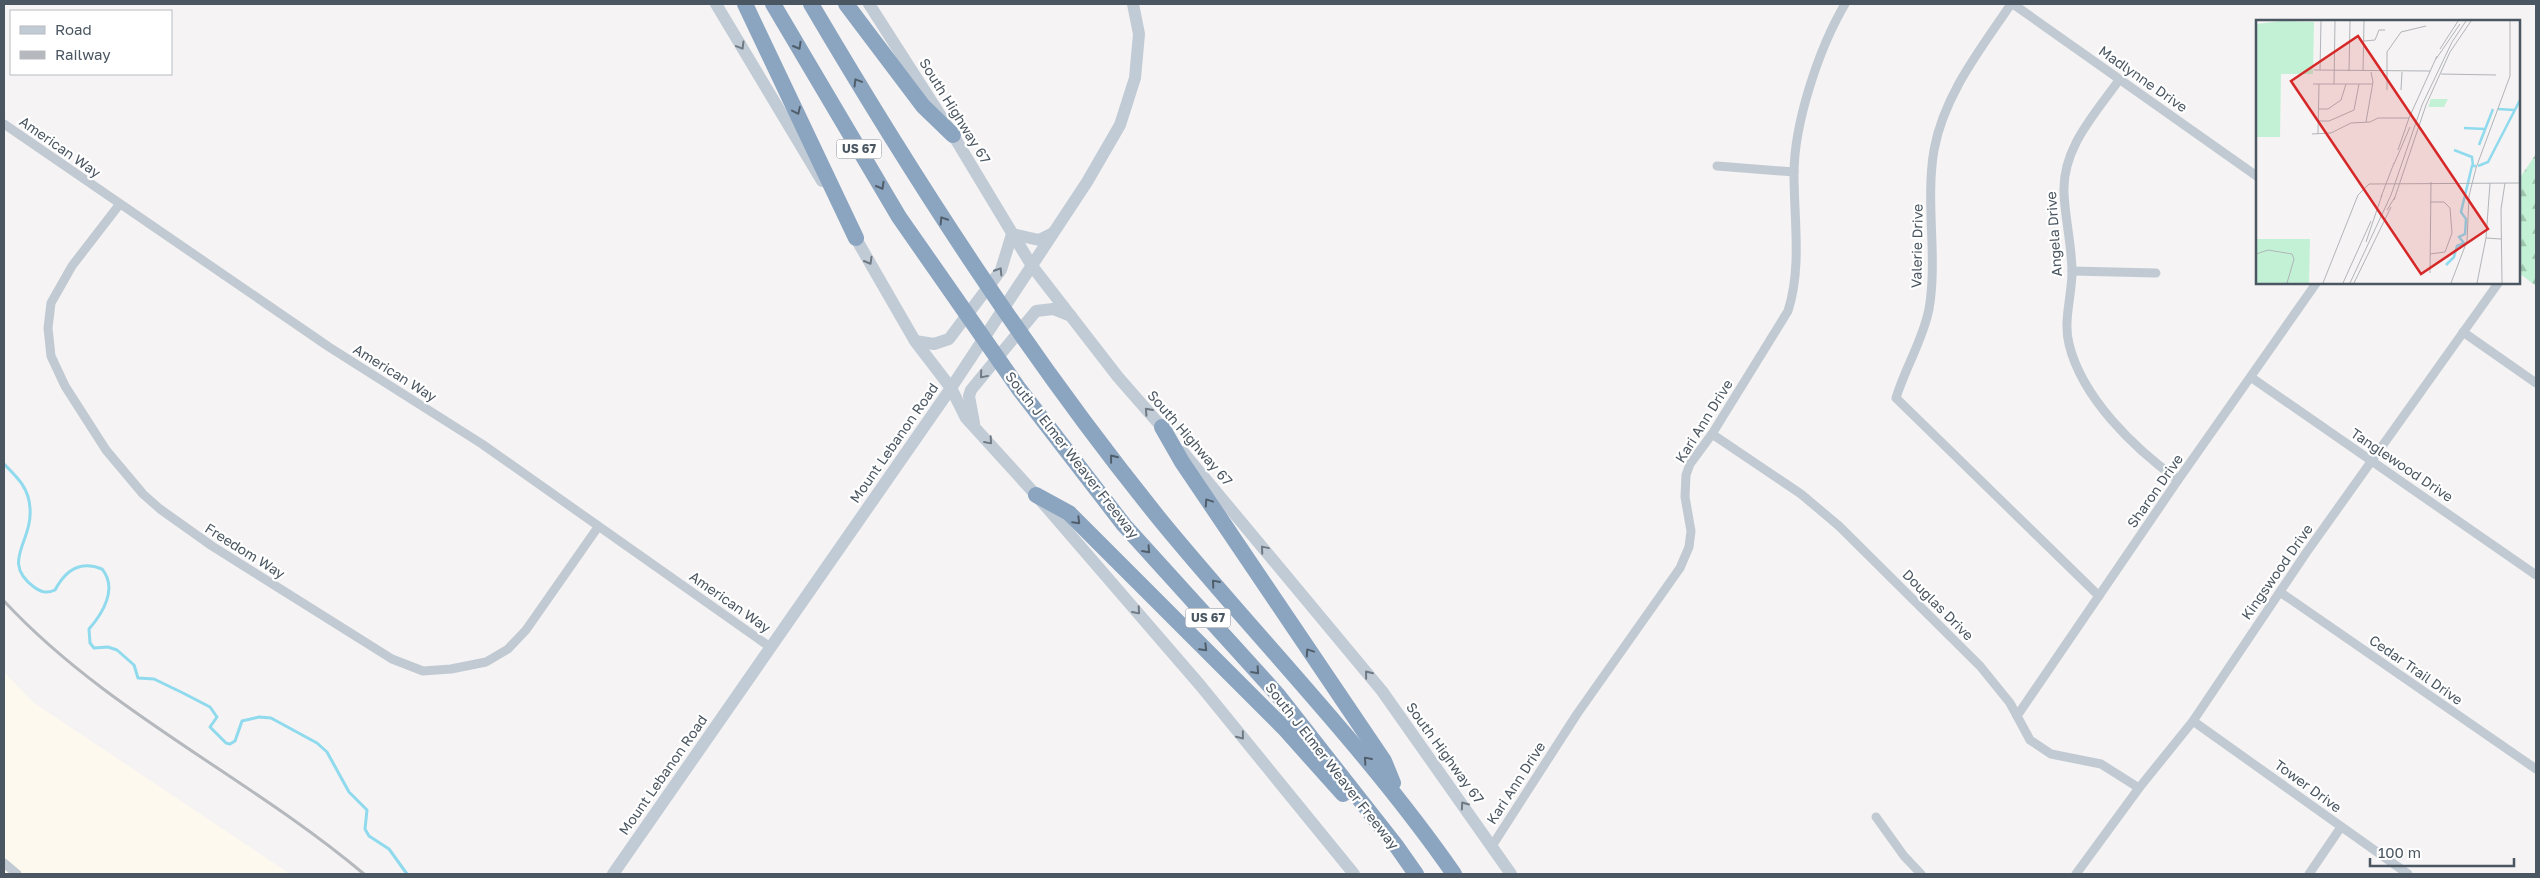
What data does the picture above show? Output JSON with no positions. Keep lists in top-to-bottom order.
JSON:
{
  "streets": {
    "highway": ["US 67", "South J Elmer Weaver Freeway"],
    "main road": ["South Highway 67", "Mount Lebanon Road"],
    "street": [
      "Madlynne Drive",
      "American Way",
      "Angela Drive",
      "Valerie Drive",
      "Kari Ann Drive",
      "Tanglewood Drive",
      "Sharon Drive",
      "Freedom Way",
      "Kingswood Drive",
      "Douglas Drive",
      "Cedar Trail Drive",
      "Tower Drive"
    ]
  },
  "crossings": [
    ["Madlynne Drive", "Angela Drive"],
    ["Madlynne Drive", "Valerie Drive"],
    ["South Highway 67", "Kari Ann Drive"],
    ["South Highway 67", "Mount Lebanon Road"],
    ["American Way", "Mount Lebanon Road"],
    ["American Way", "Freedom Way"],
    ["Angela Drive", "Sharon Drive"],
    ["Valerie Drive", "Sharon Drive"],
    ["Kari Ann Drive", "Douglas Drive"],
    ["Tanglewood Drive", "Sharon Drive"],
    ["Tanglewood Drive", "Kingswood Drive"],
    ["Sharon Drive", "Douglas Drive"],
    ["Kingswood Drive", "Douglas Drive"],
    ["Kingswood Drive", "Cedar Trail Drive"],
    ["Kingswood Drive", "Tower Drive"]
  ],
  "one_way": ["South Highway 67"],
  "legend": ["Road", "Railway"],
  "scale_bar": "100 m"
}
